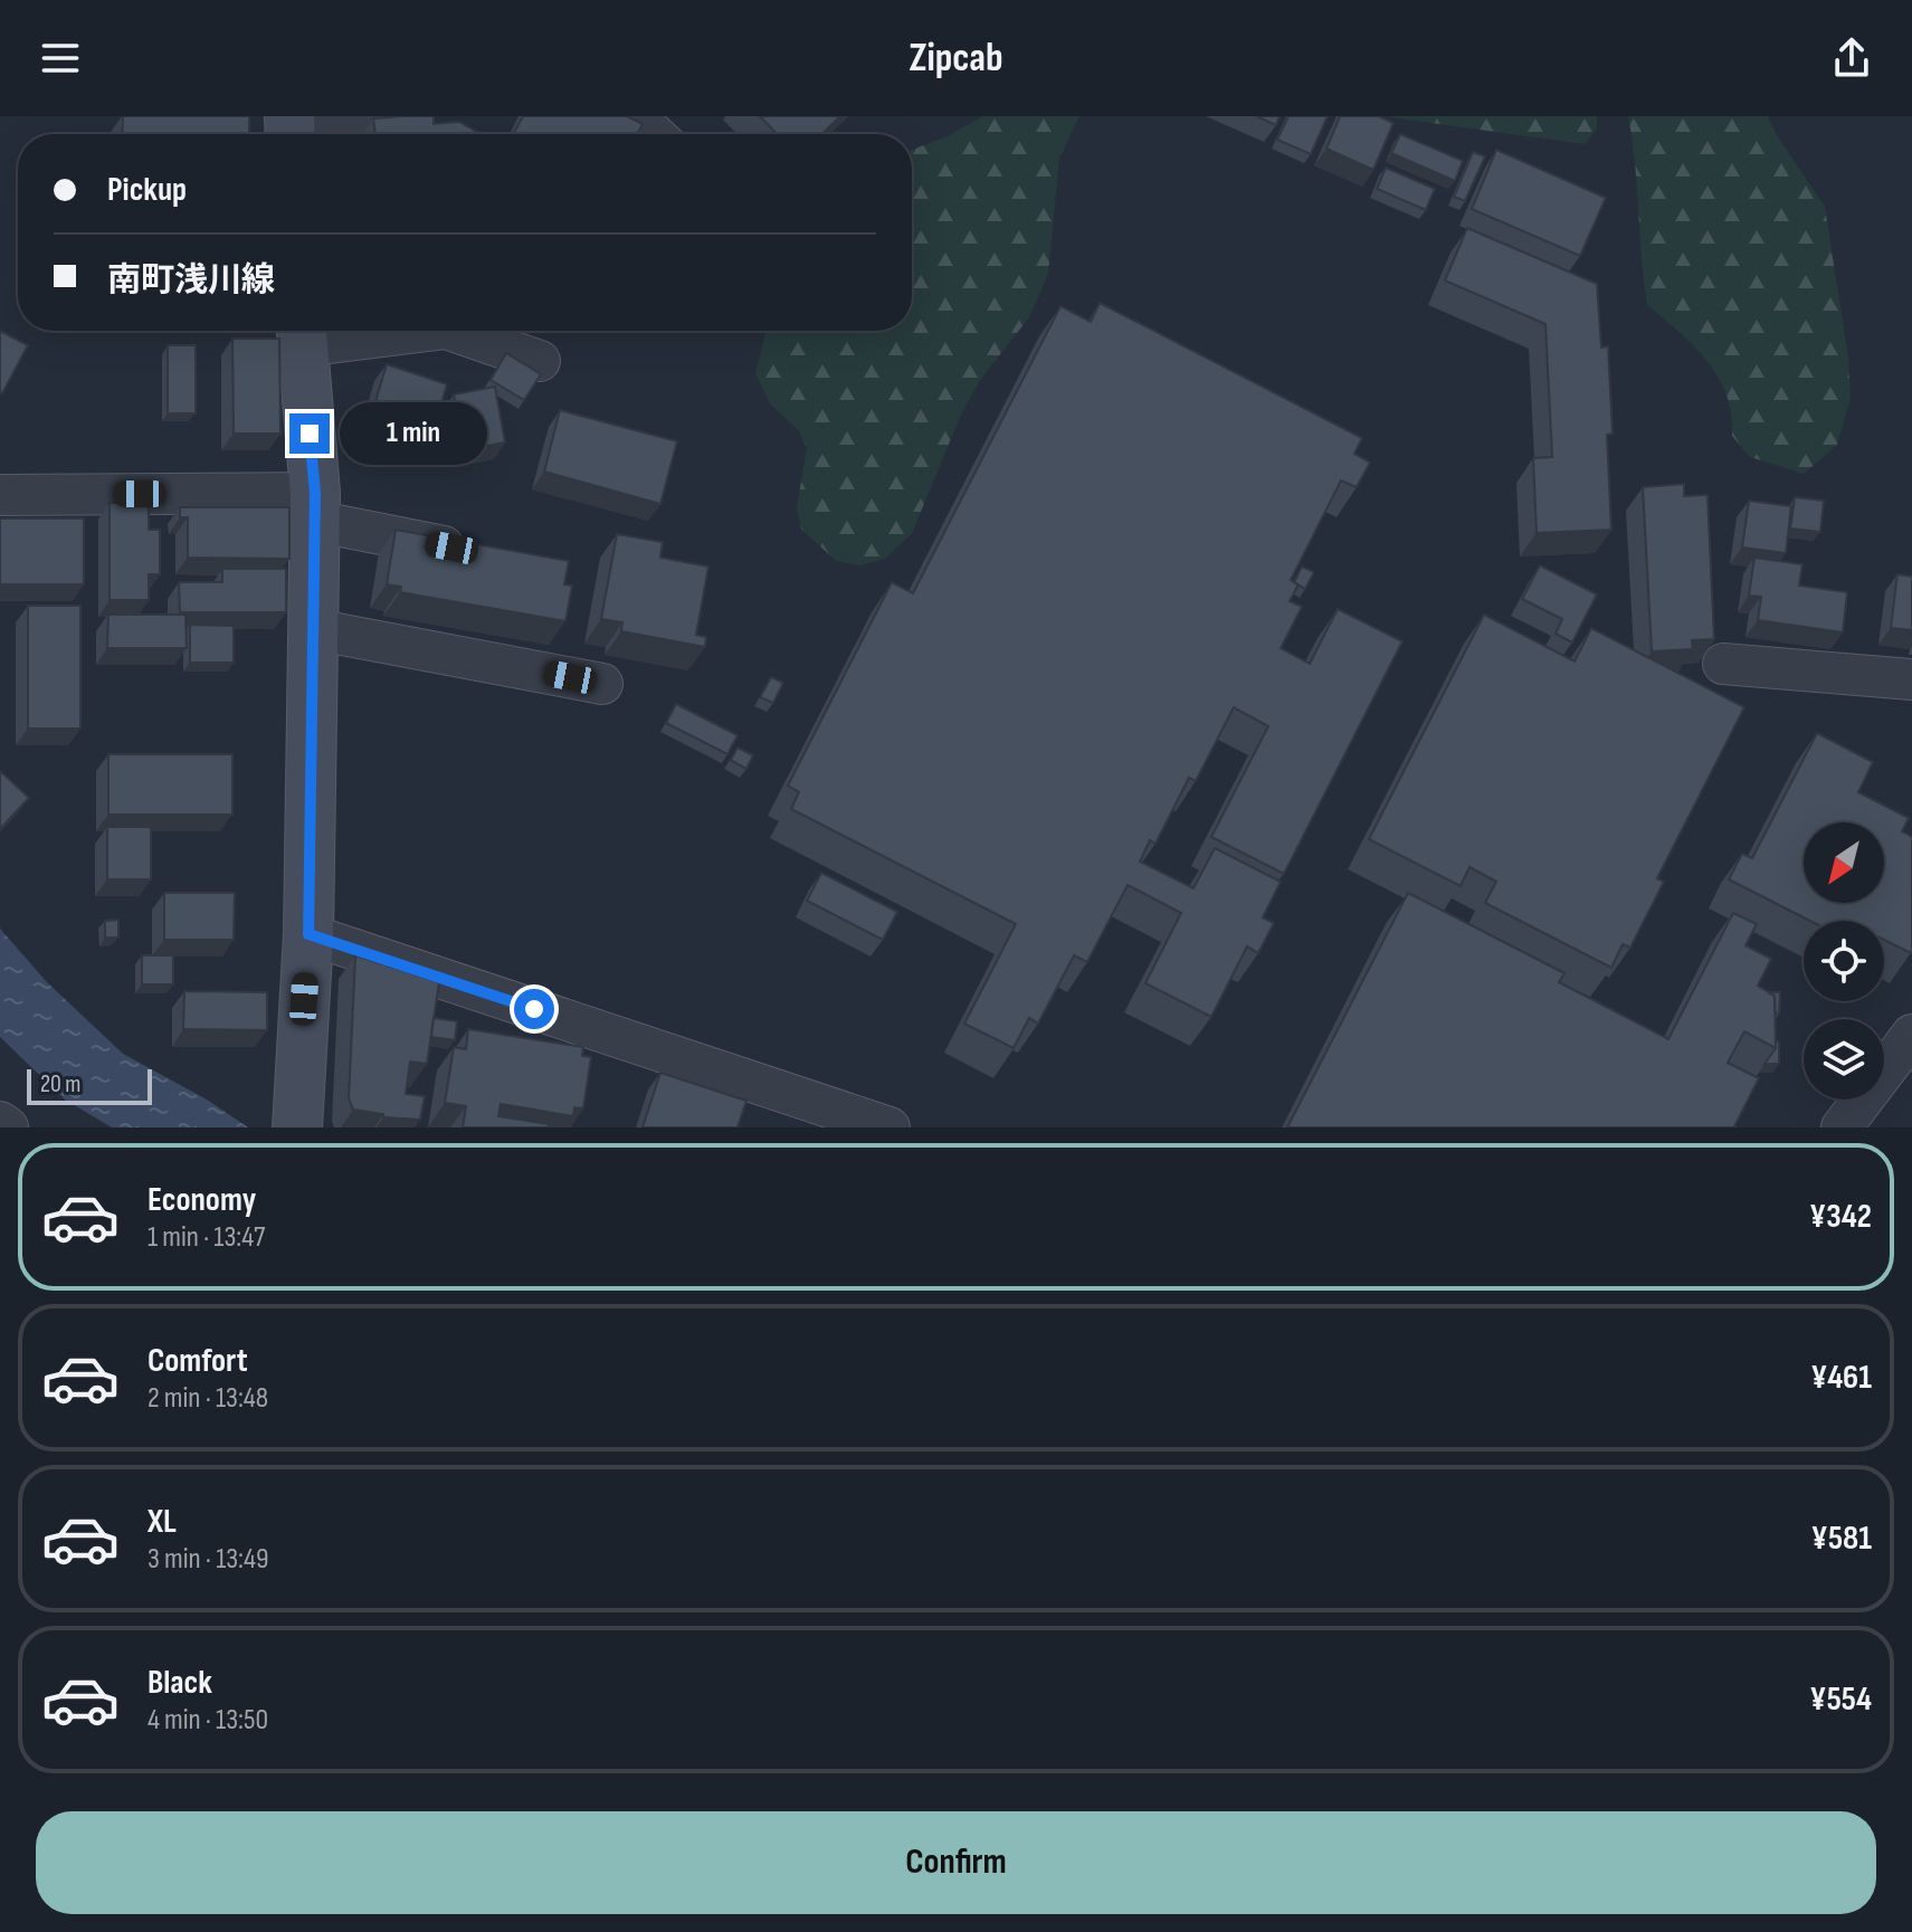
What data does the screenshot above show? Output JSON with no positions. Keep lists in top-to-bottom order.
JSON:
{
  "scale_bar": "20 m",
  "north": "bottom left",
  "page": {
    "header": "Zipcab",
    "banner": ["Pickup", "南町浅川線"],
    "bubble": "1 min",
    "scale": "20 m",
    "list": [
      {
        "name": "Economy",
        "note": "1 min · 13:47",
        "value": "¥342"
      },
      {
        "name": "Comfort",
        "note": "2 min · 13:48",
        "value": "¥461"
      },
      {
        "name": "XL",
        "note": "3 min · 13:49",
        "value": "¥581"
      },
      {
        "name": "Black",
        "note": "4 min · 13:50",
        "value": "¥554"
      }
    ],
    "buttons": "Confirm"
  }
}
